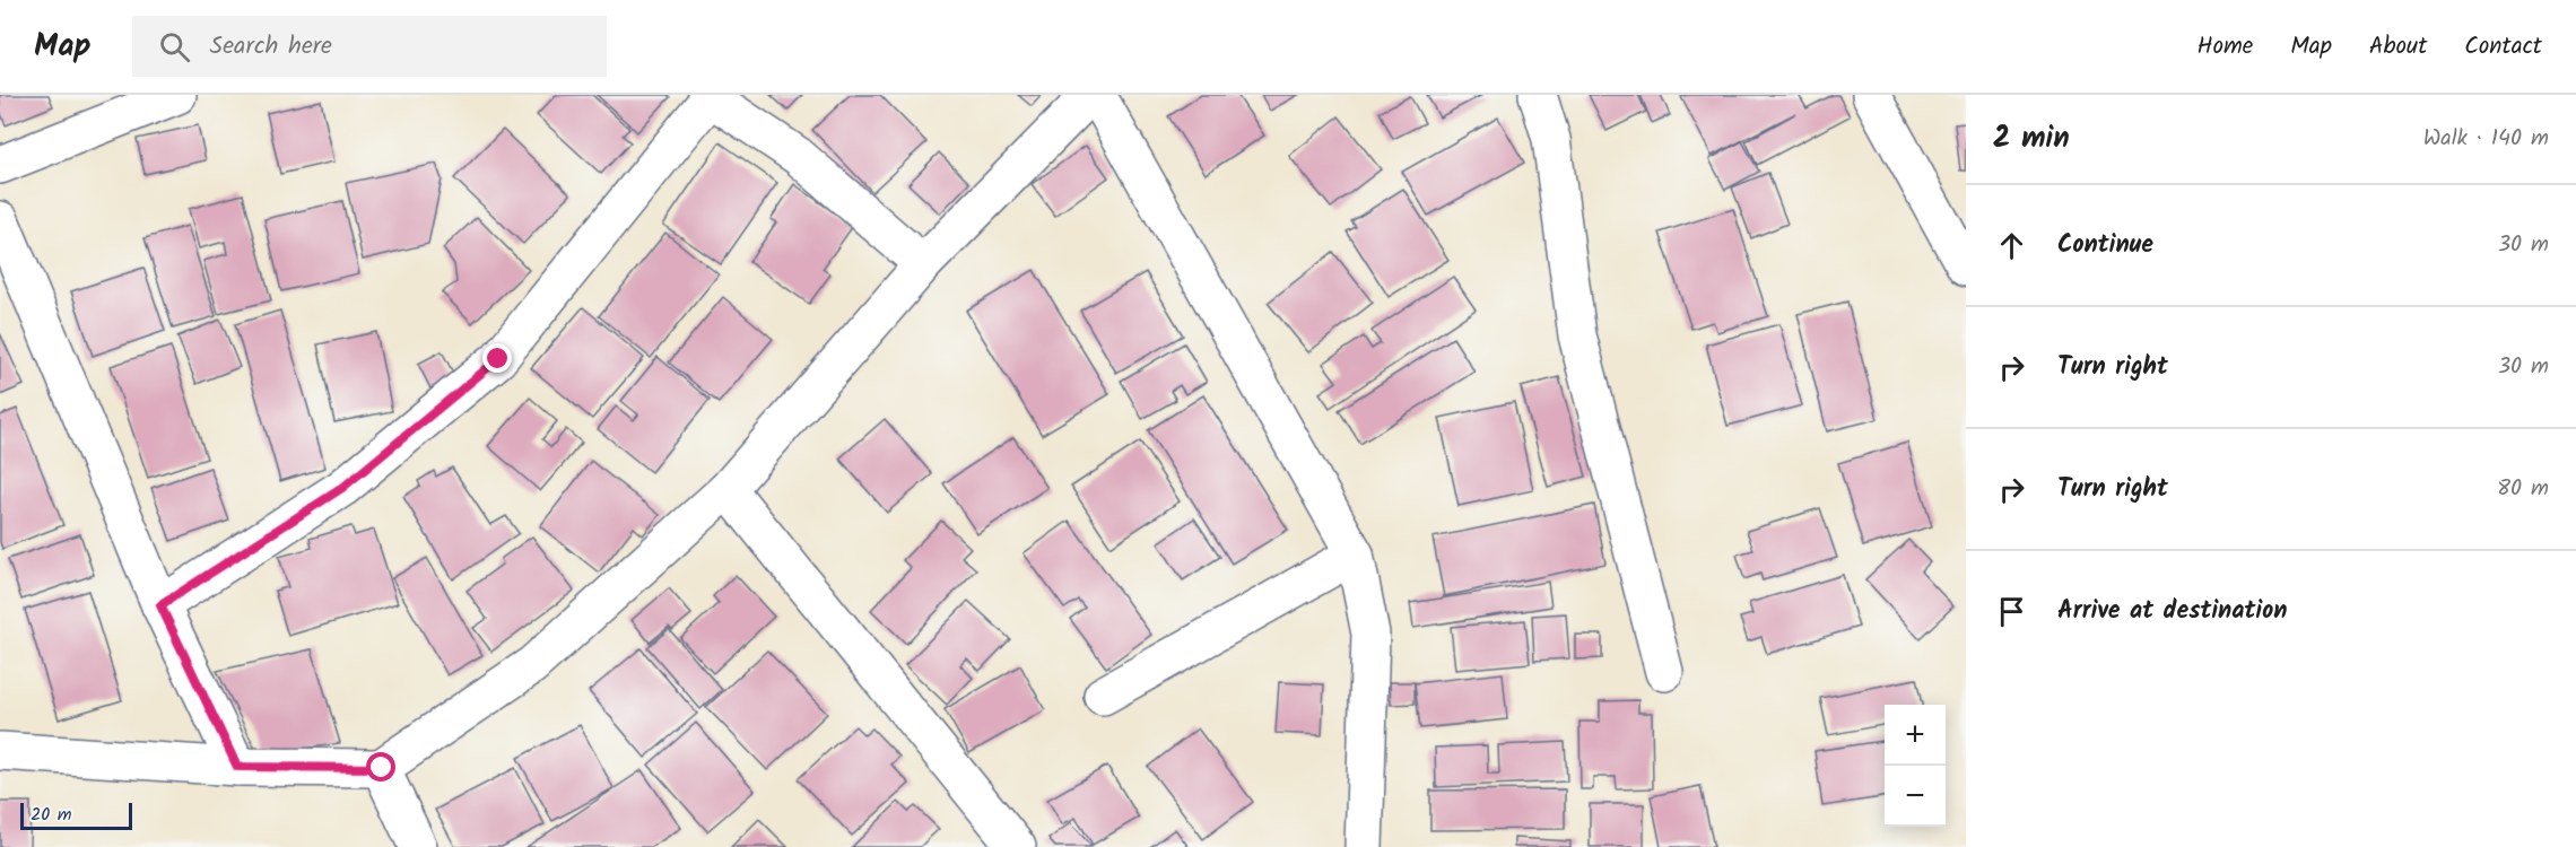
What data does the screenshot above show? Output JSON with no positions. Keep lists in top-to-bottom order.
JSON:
{
  "scale_bar": "20 m",
  "page": {
    "header": "Map",
    "search": "Search here",
    "nav": [
      "Home",
      "Map",
      "About",
      "Contact"
    ],
    "heading": ["2 min", "Walk · 140 m"],
    "list": [
      ["Continue", "30 m"],
      ["Turn right", "30 m"],
      ["Turn right", "80 m"],
      "Arrive at destination"
    ],
    "map_buttons": ["+", "−"],
    "scale": "20 m"
  }
}
